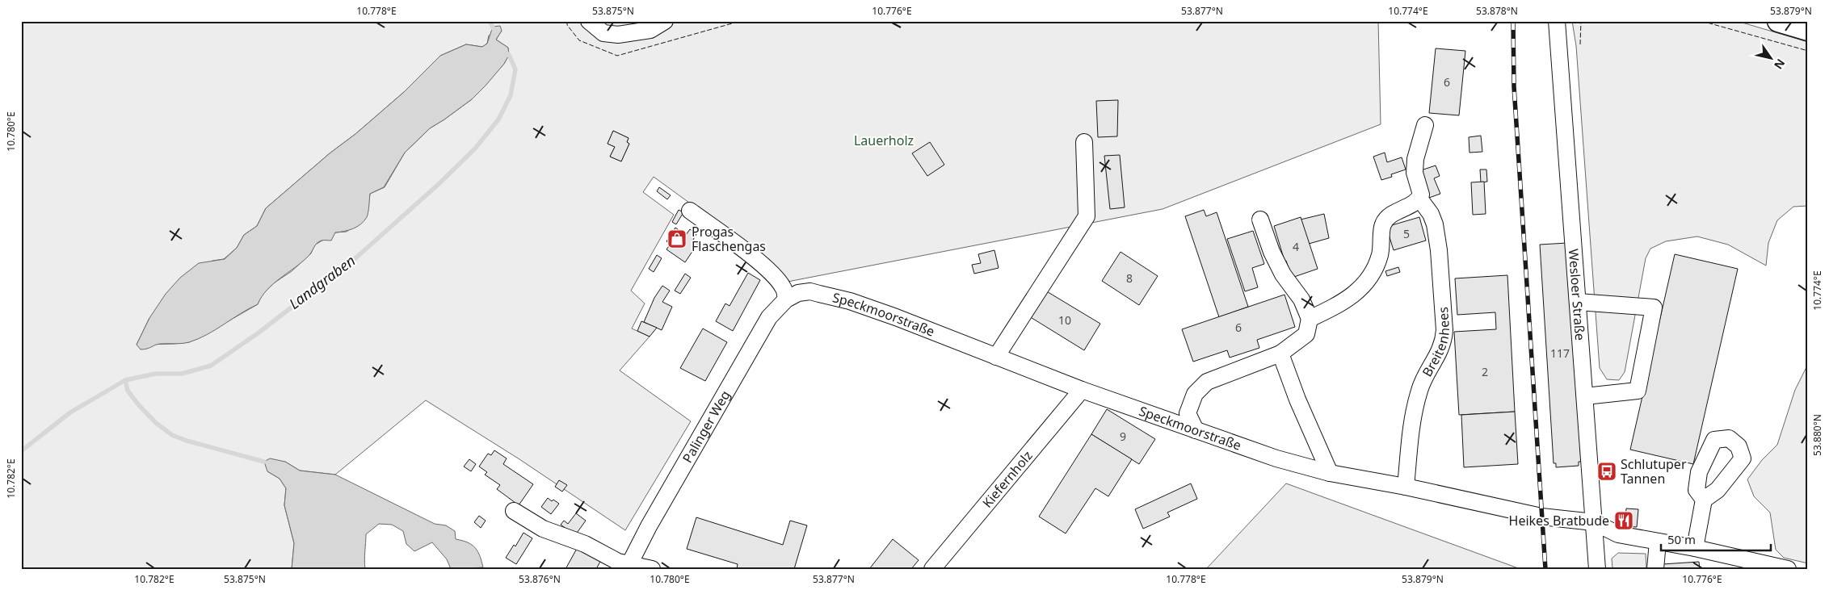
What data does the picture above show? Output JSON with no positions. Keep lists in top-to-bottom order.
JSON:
{
  "streets": {
    "street": [
      "Wesloer Straße",
      "Speckmoorstraße",
      "Breitenhees",
      "Palinger Weg",
      "Kiefernholz"
    ]
  },
  "crossings": [
    ["Wesloer Straße", "Speckmoorstraße"],
    ["Speckmoorstraße", "Breitenhees"],
    ["Speckmoorstraße", "Palinger Weg"],
    ["Speckmoorstraße", "Kiefernholz"]
  ],
  "water": ["Landgraben"],
  "parks": ["Lauerholz"],
  "places": {
    "shop": ["Progas Flaschengas"],
    "bus stop": ["Schlutuper Tannen"],
    "restaurant": ["Heikes Bratbude"]
  },
  "house_numbers": [
    "6",
    "5",
    "4",
    "8",
    "10",
    "6",
    "117",
    "2",
    "9"
  ],
  "scale_bar": "50 m",
  "north": "bottom right",
  "coordinates": [
    "10.778°E",
    "53.875°N",
    "10.776°E",
    "53.877°N",
    "10.774°E",
    "53.878°N",
    "53.879°N",
    "10.780°E",
    "53.880°N",
    "10.782°E",
    "53.876°N"
  ]
}
